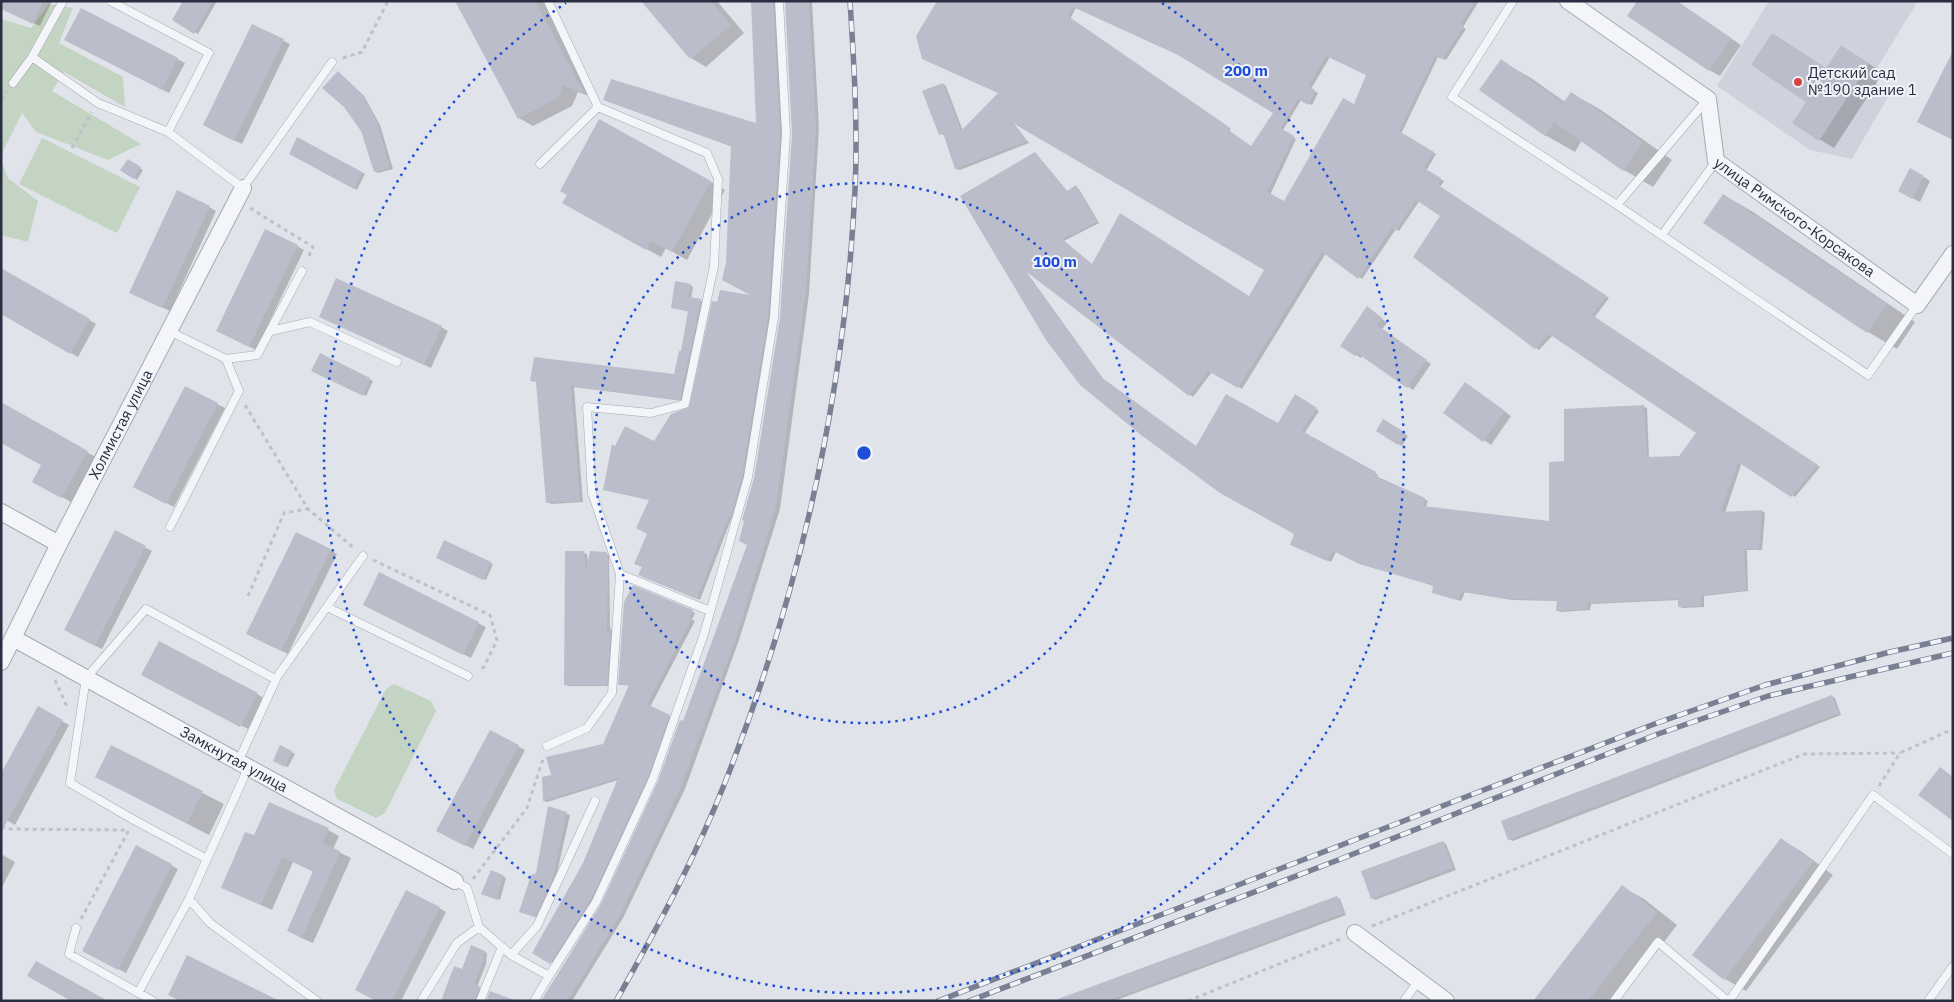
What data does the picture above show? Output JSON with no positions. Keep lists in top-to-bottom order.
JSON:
{
  "streets": {
    "street": ["улица Римского-Корсакова", "Холмистая улица", "Замкнутая улица"]
  },
  "crossings": [
    ["Холмистая улица", "Замкнутая улица"]
  ],
  "places": ["Детский сад №190 здание 1"],
  "rings": ["200 m", "100 m"]
}
